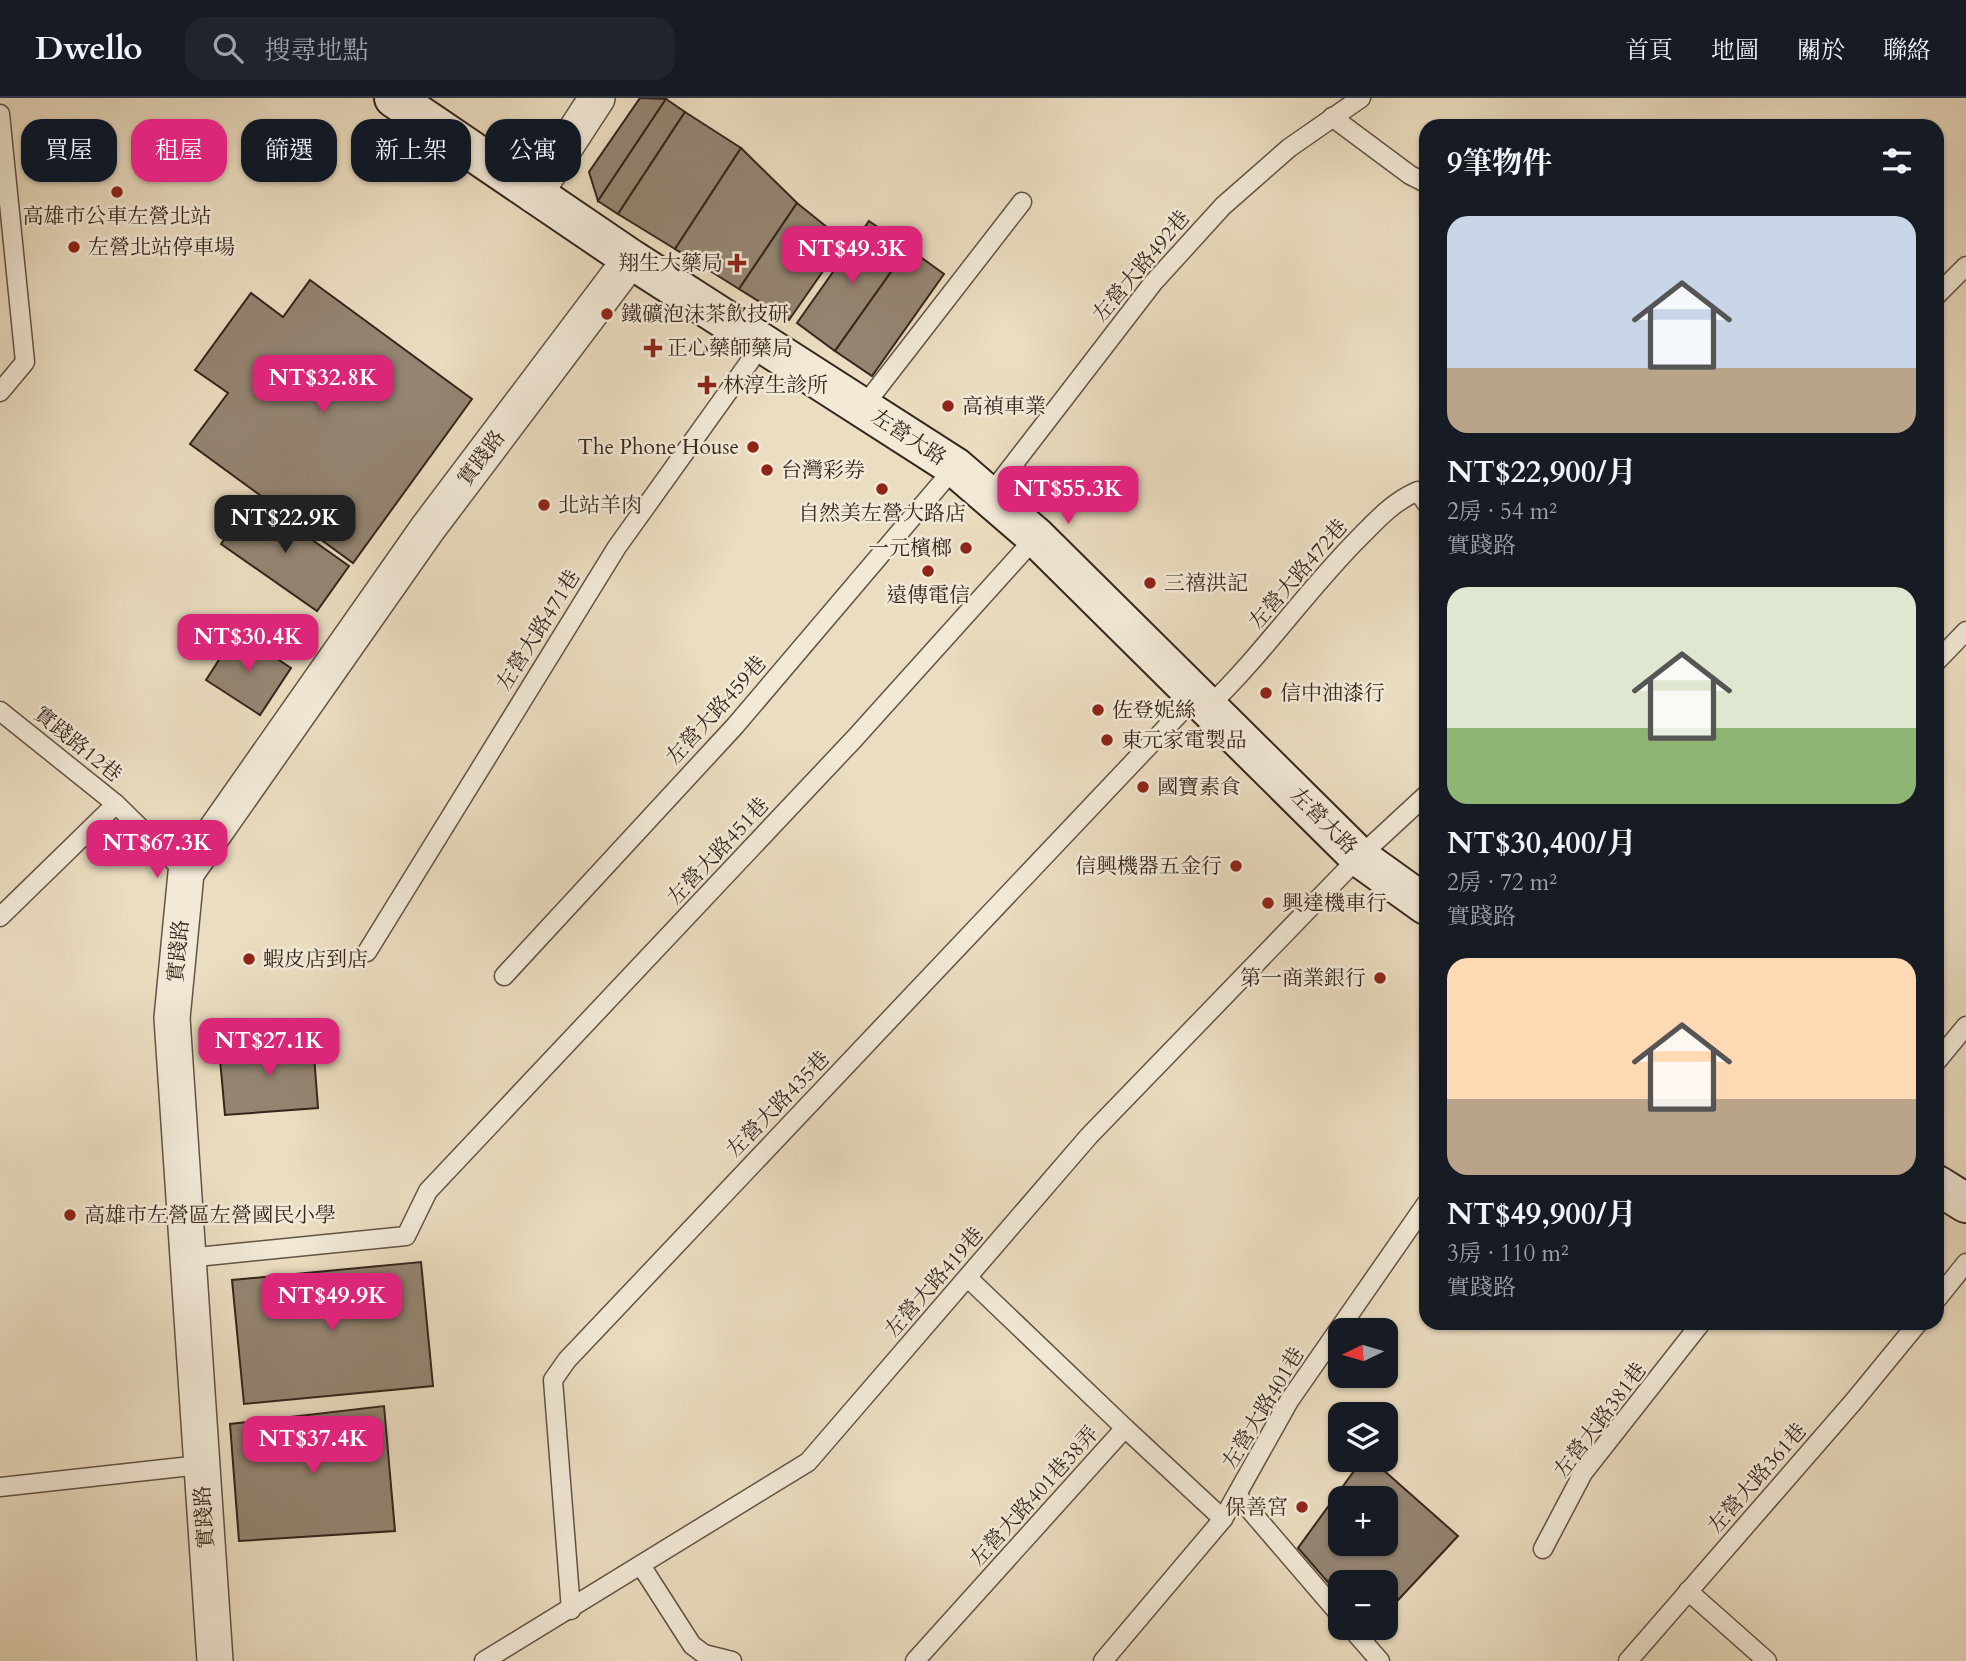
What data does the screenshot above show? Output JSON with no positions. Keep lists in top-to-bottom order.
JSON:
{
  "streets": {
    "street": ["左營大路", "實踐路"],
    "lane": [
      "左營大路492巷",
      "左營大路472巷",
      "左營大路471巷",
      "左營大路459巷",
      "實踐路12巷",
      "左營大路451巷",
      "左營大路435巷",
      "左營大路419巷",
      "左營大路401巷",
      "左營大路381巷",
      "左營大路361巷",
      "左營大路401巷38弄"
    ]
  },
  "crossings": [
    ["左營大路492巷", "左營大路"],
    ["左營大路", "實踐路"],
    ["左營大路", "左營大路472巷"],
    ["左營大路", "左營大路471巷"],
    ["左營大路", "左營大路459巷"],
    ["左營大路", "左營大路451巷"],
    ["左營大路", "左營大路435巷"],
    ["左營大路", "左營大路419巷"],
    ["實踐路", "實踐路12巷"],
    ["實踐路", "左營大路451巷"],
    ["左營大路472巷", "左營大路435巷"],
    ["左營大路435巷", "左營大路419巷"],
    ["左營大路401巷", "左營大路401巷38弄"]
  ],
  "places": {
    "other": [
      "高雄市公車左營北站",
      "左營北站停車場",
      "鐵礦泡沫茶飲技研",
      "高禎車業",
      "The Phone House",
      "台灣彩券",
      "自然美左營大路店",
      "北站羊肉",
      "一元檳榔",
      "遠傳電信",
      "三禧洪記",
      "信中油漆行",
      "佐登妮絲",
      "東元家電製品",
      "國寶素食",
      "信興機器五金行",
      "興達機車行",
      "蝦皮店到店",
      "第一商業銀行",
      "高雄市左營區左營國民小學",
      "保善宮"
    ],
    "health": ["翔生大藥局", "正心藥師藥局", "林淳生診所"]
  },
  "north": "left",
  "page": {
    "header": "Dwello",
    "search": "搜尋地點",
    "nav": [
      "首頁",
      "地圖",
      "關於",
      "聯絡"
    ],
    "chip": [
      "買屋",
      "租屋",
      "篩選",
      "新上架",
      "公寓"
    ],
    "heading": "9筆物件",
    "list": [
      {
        "name": "NT$22,900/月",
        "note": "2房 · 54 m² · 實踐路"
      },
      {
        "name": "NT$30,400/月",
        "note": "2房 · 72 m² · 實踐路"
      },
      {
        "name": "NT$49,900/月",
        "note": "3房 · 110 m² · 實踐路"
      }
    ],
    "price": [
      "NT$49.3K",
      "NT$32.8K",
      "NT$55.3K",
      "NT$22.9K",
      "NT$30.4K",
      "NT$67.3K",
      "NT$27.1K",
      "NT$49.9K",
      "NT$37.4K"
    ],
    "map_buttons": ["+", "−"]
  }
}
